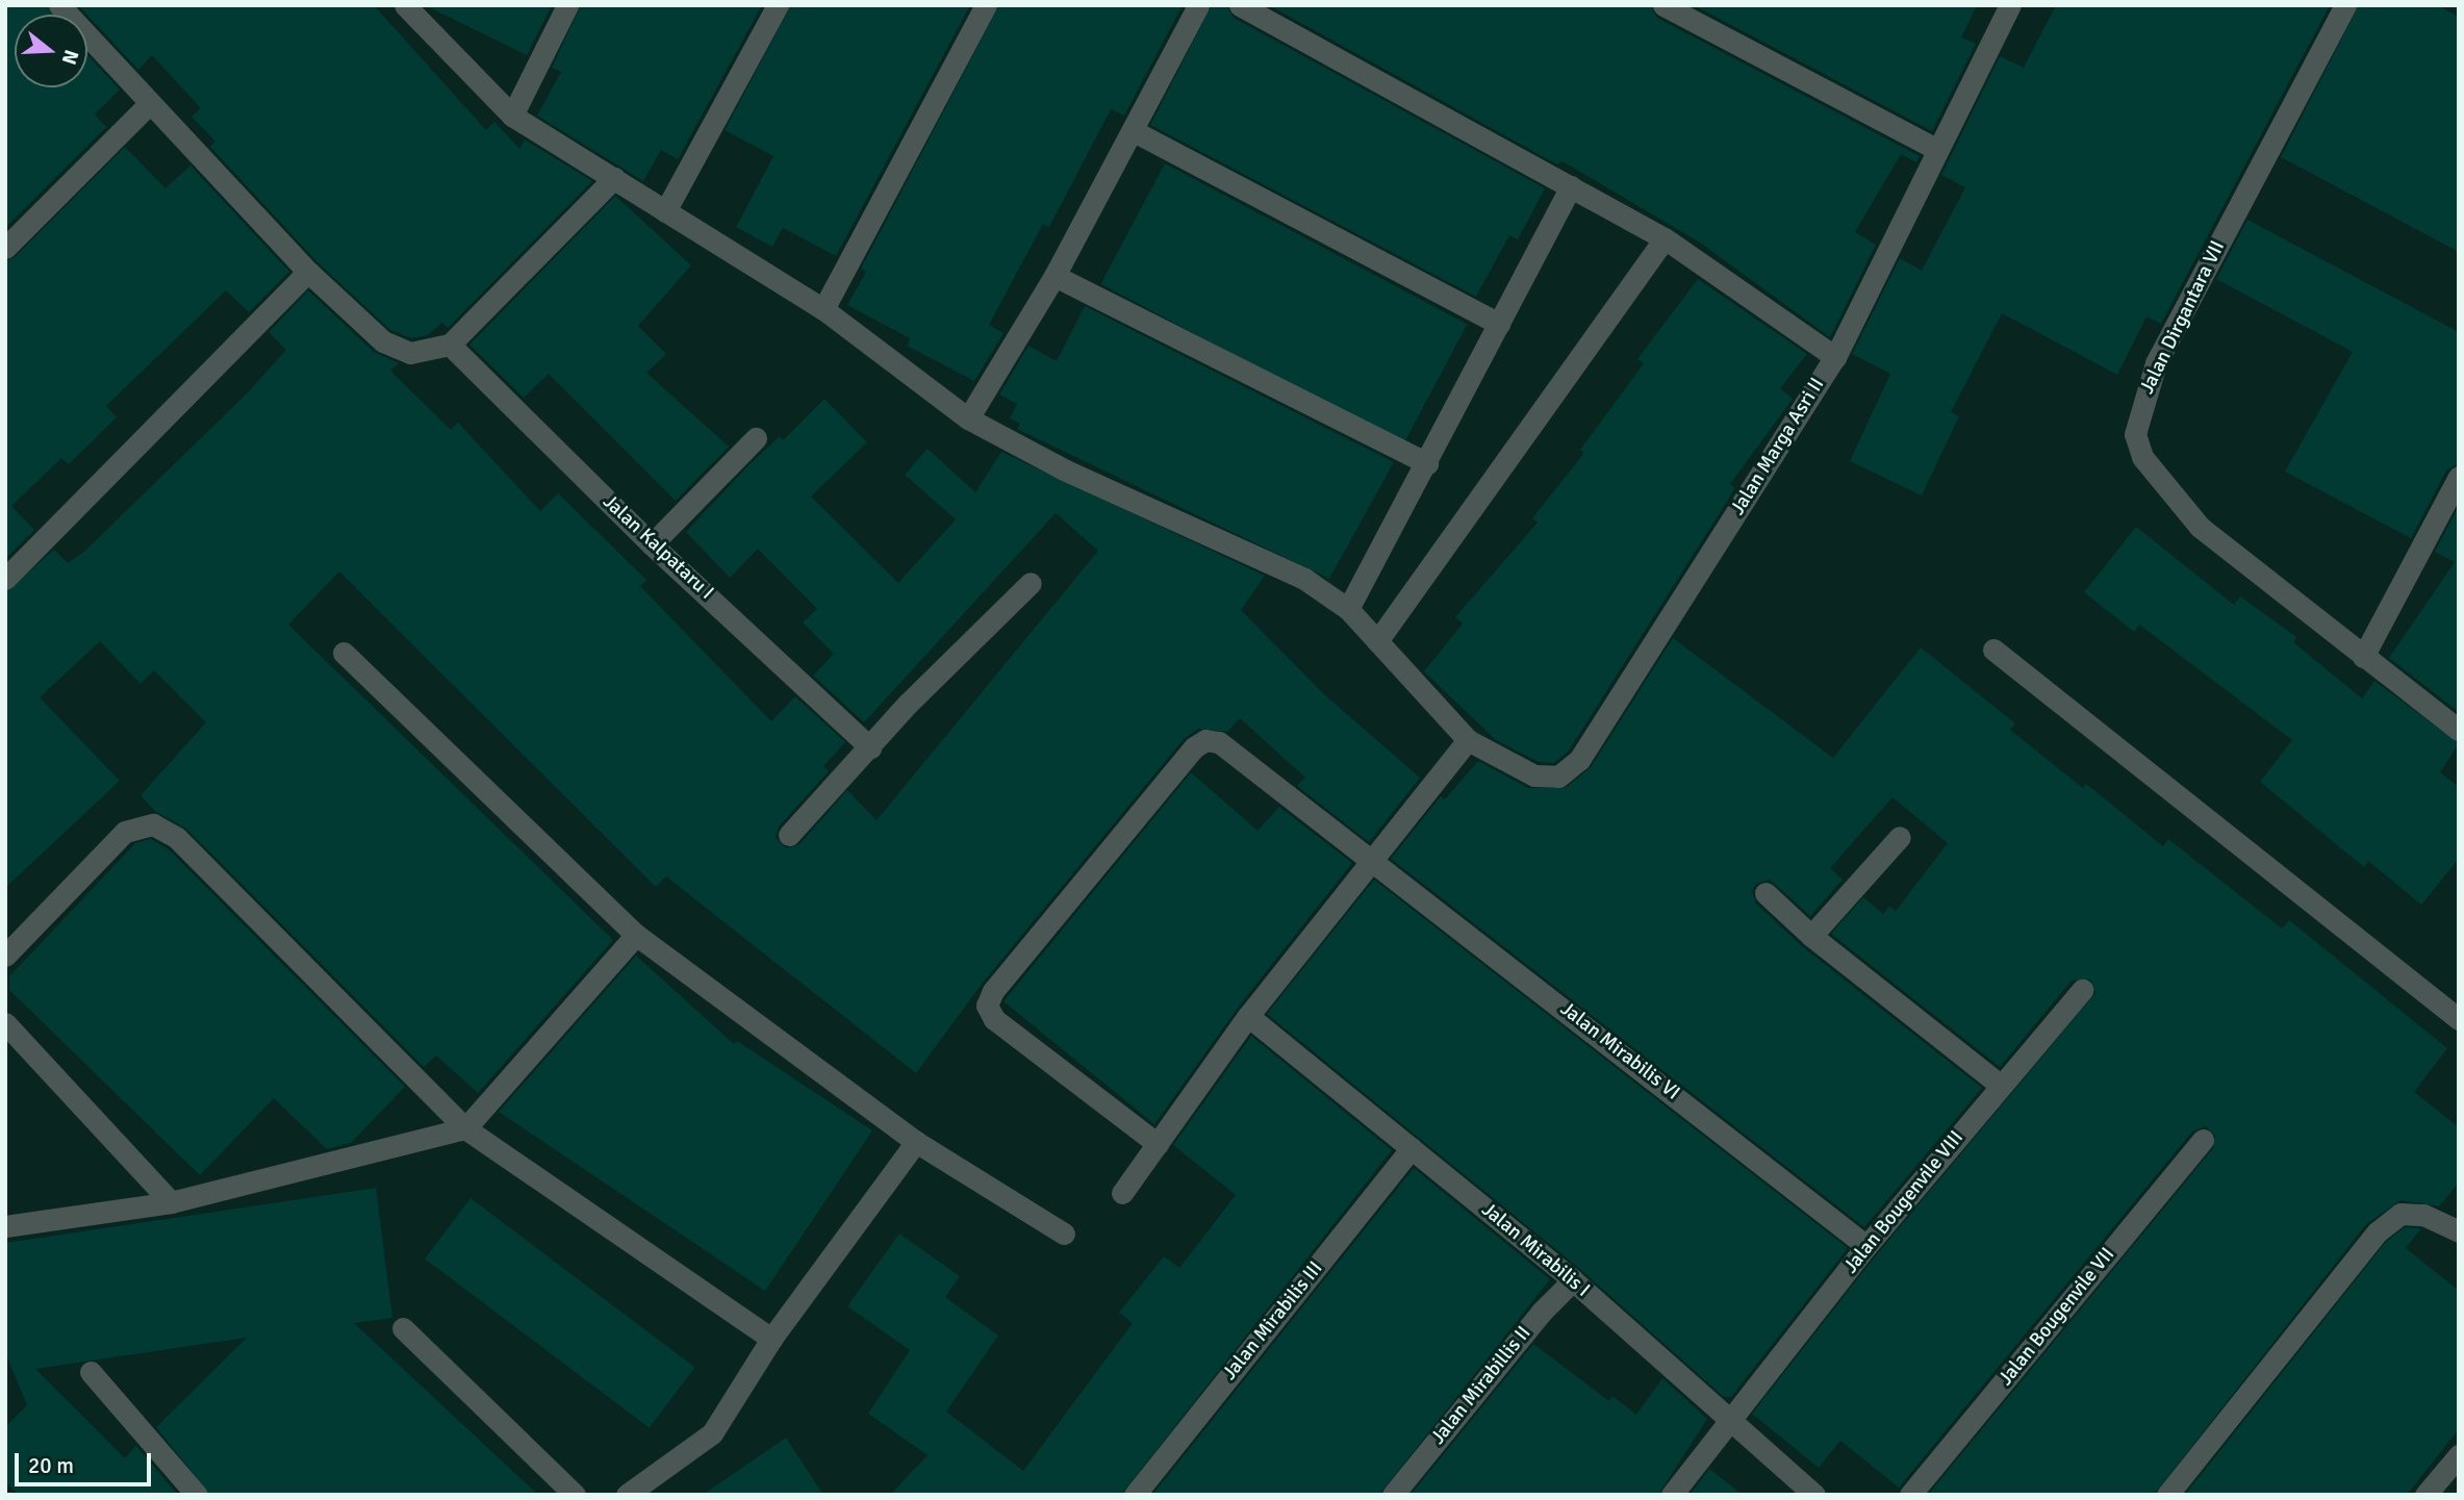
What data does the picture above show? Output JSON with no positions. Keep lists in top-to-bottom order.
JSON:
{
  "streets": {
    "street": [
      "Jalan Dirgantara VII",
      "Jalan Marga Asri II",
      "Jalan Kalpataru I",
      "Jalan Mirabilis VI",
      "Jalan Bougenvile VIII",
      "Jalan Mirabilis I",
      "Jalan Bougenvile VII",
      "Jalan Mirabilis III",
      "Jalan Mirabillis II"
    ]
  },
  "crossings": [
    ["Jalan Mirabilis VI", "Jalan Bougenvile VIII"],
    ["Jalan Bougenvile VIII", "Jalan Mirabilis I"],
    ["Jalan Mirabilis I", "Jalan Mirabilis III"],
    ["Jalan Mirabilis I", "Jalan Mirabillis II"]
  ],
  "scale_bar": "20 m",
  "north": "right"
}
